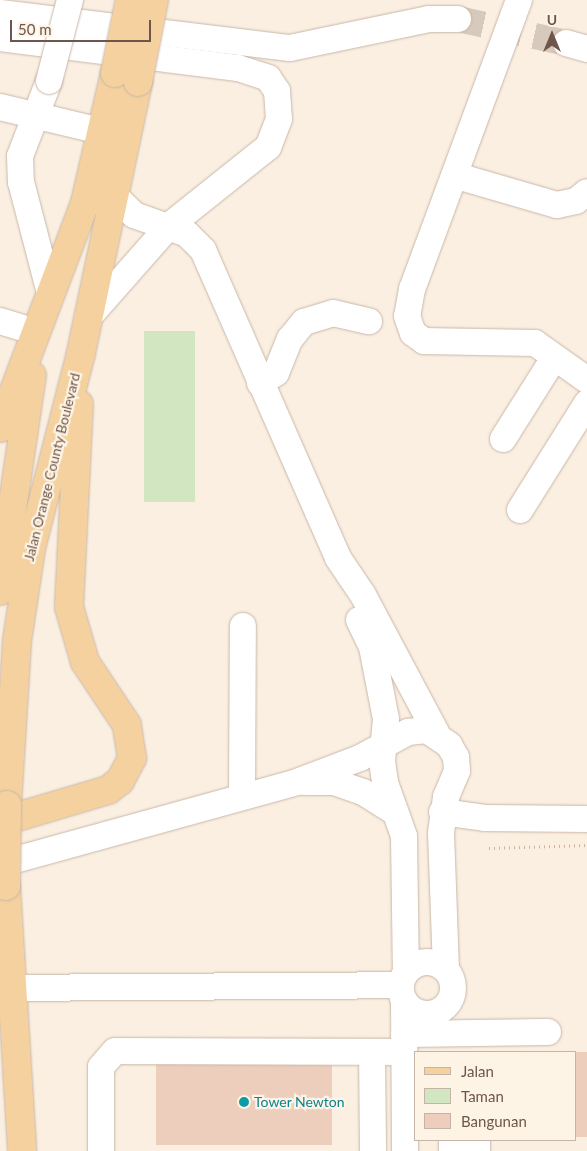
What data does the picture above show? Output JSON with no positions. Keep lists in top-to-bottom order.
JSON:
{
  "streets": {
    "main road": ["Jalan Orange County Boulevard"]
  },
  "places": ["Tower Newton"],
  "legend": ["Jalan", "Taman", "Bangunan"],
  "scale_bar": "50 m",
  "north": "top"
}
